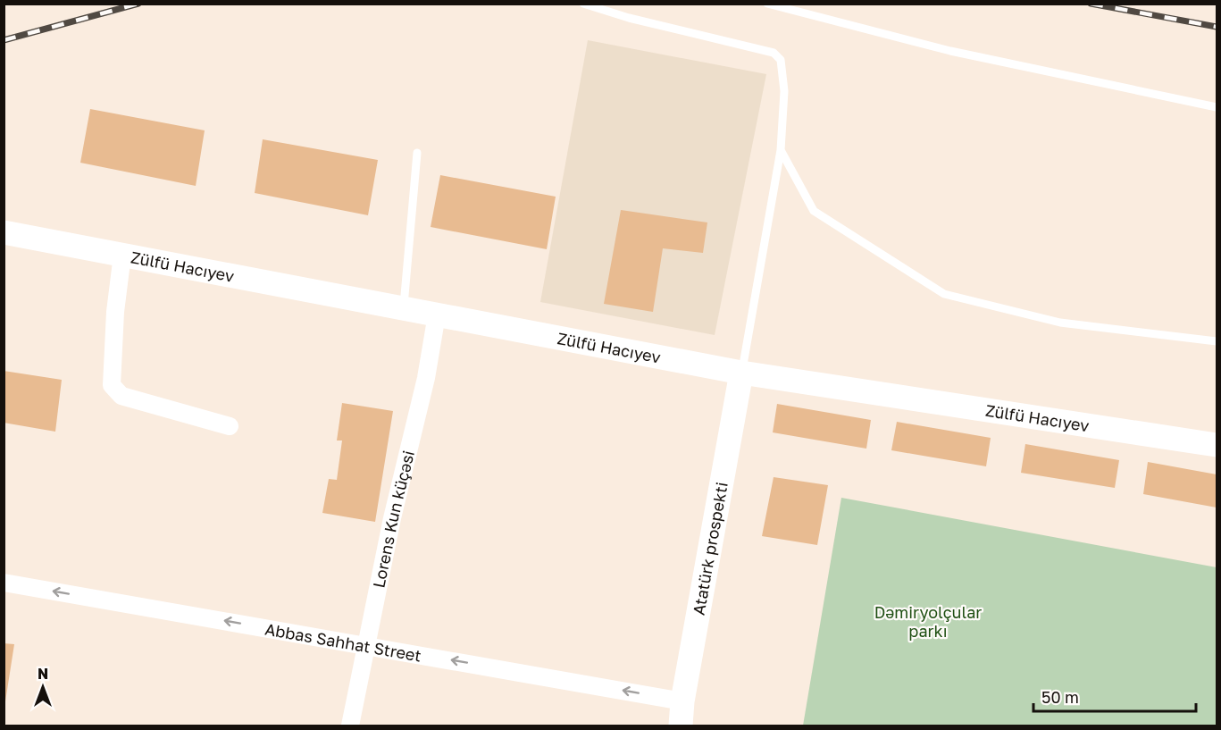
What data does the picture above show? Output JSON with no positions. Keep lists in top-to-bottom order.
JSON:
{
  "streets": {
    "main road": ["Zülfü Hacıyev", "Atatürk prospekti"],
    "street": ["Lorens Kun küçəsi", "Abbas Sahhat Street"]
  },
  "crossings": [
    ["Zülfü Hacıyev", "Lorens Kun küçəsi"],
    ["Zülfü Hacıyev", "Atatürk prospekti"],
    ["Lorens Kun küçəsi", "Abbas Sahhat Street"],
    ["Atatürk prospekti", "Abbas Sahhat Street"]
  ],
  "one_way": ["Abbas Sahhat Street"],
  "parks": ["Dəmiryolçular parkı"],
  "scale_bar": "50 m",
  "north": "top"
}
